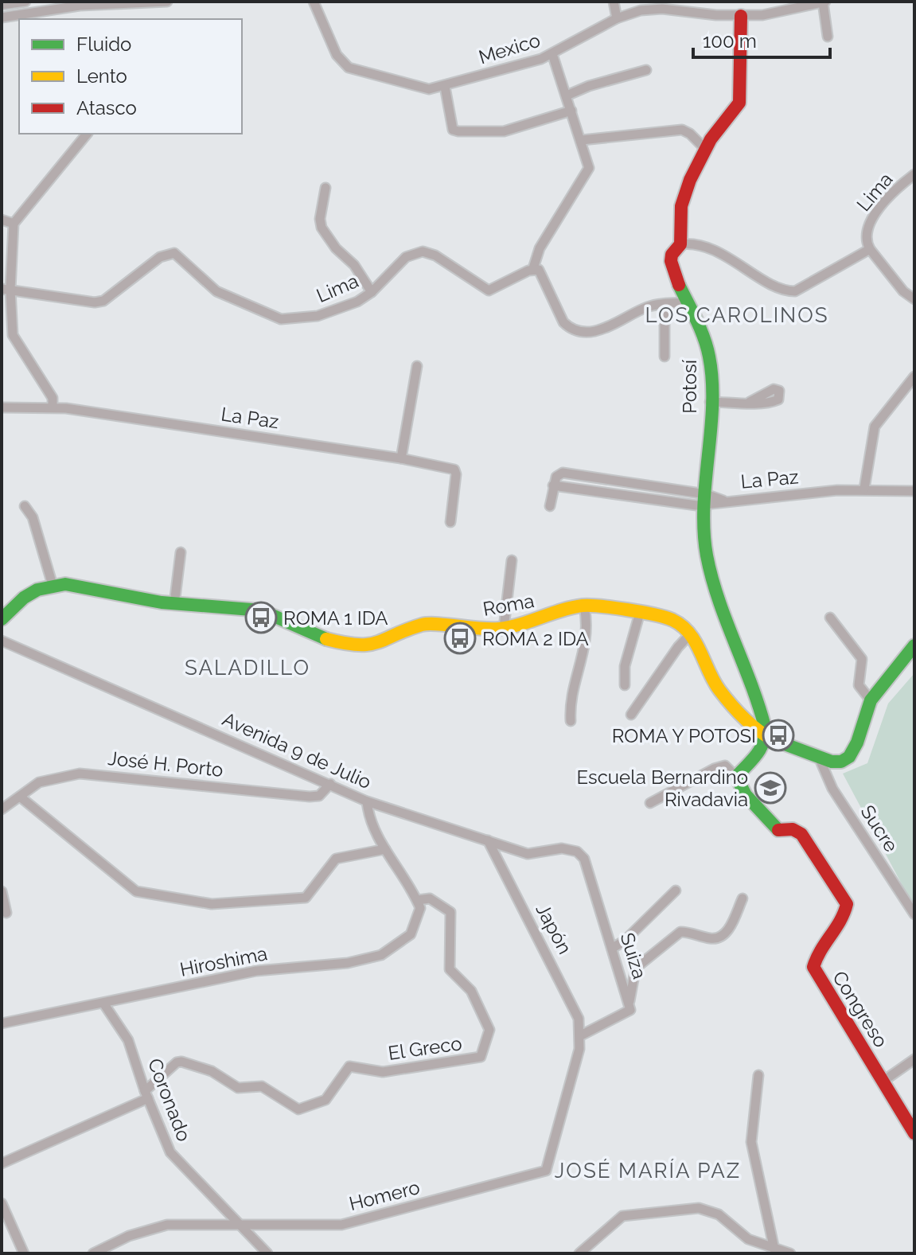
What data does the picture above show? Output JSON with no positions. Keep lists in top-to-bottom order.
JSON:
{
  "streets": {
    "street": [
      "Mexico",
      "Lima",
      "Potosí",
      "La Paz",
      "Roma",
      "Avenida 9 de Julio",
      "José H. Porto",
      "Sucre",
      "Japón",
      "Suiza",
      "Hiroshima",
      "Congreso",
      "El Greco",
      "Coronado",
      "Homero"
    ]
  },
  "crossings": [
    ["Mexico", "Potosí"],
    ["Potosí", "La Paz"],
    ["Avenida 9 de Julio", "José H. Porto"],
    ["Avenida 9 de Julio", "Japón"],
    ["Avenida 9 de Julio", "Suiza"],
    ["Japón", "Suiza"],
    ["Japón", "Homero"],
    ["Suiza", "Homero"],
    ["Hiroshima", "El Greco"],
    ["Hiroshima", "Coronado"],
    ["El Greco", "Coronado"],
    ["Coronado", "Homero"]
  ],
  "districts": ["LOS CAROLINOS", "SALADILLO", "JOSÉ MARÍA PAZ"],
  "places": {
    "bus stop": ["ROMA 1 IDA", "ROMA 2 IDA", "ROMA Y POTOSI"],
    "school or university": ["Escuela Bernardino Rivadavia"]
  },
  "legend": ["Fluido", "Lento", "Atasco"],
  "scale_bar": "100 m"
}
